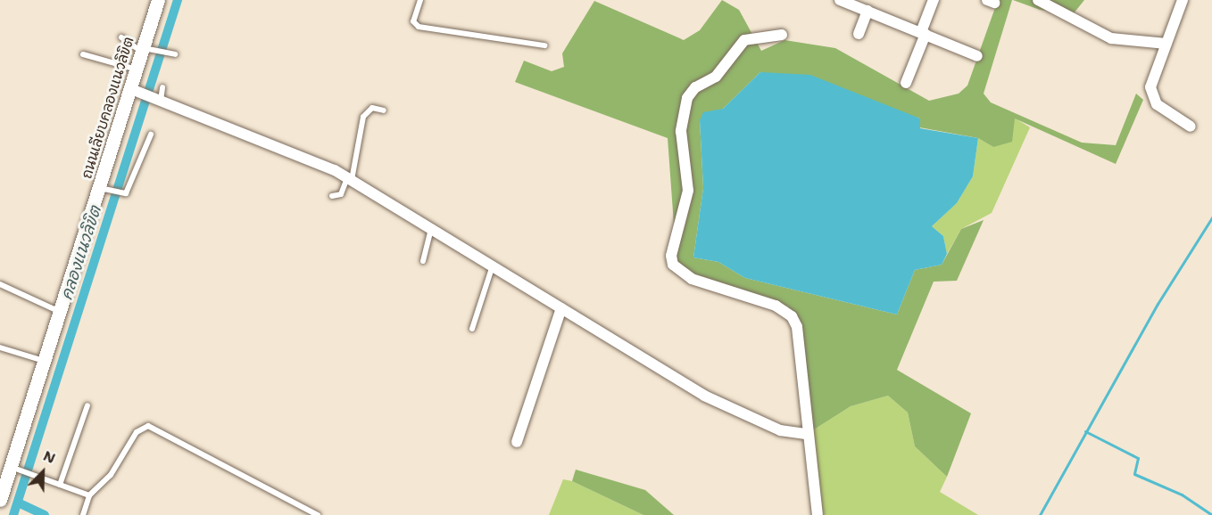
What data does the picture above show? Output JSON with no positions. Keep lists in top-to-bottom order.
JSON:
{
  "streets": {
    "street": ["ถนนเลียบคลองแนวลิขิต"]
  },
  "water": ["คลองแนวลิขิต"],
  "north": "top right"
}
